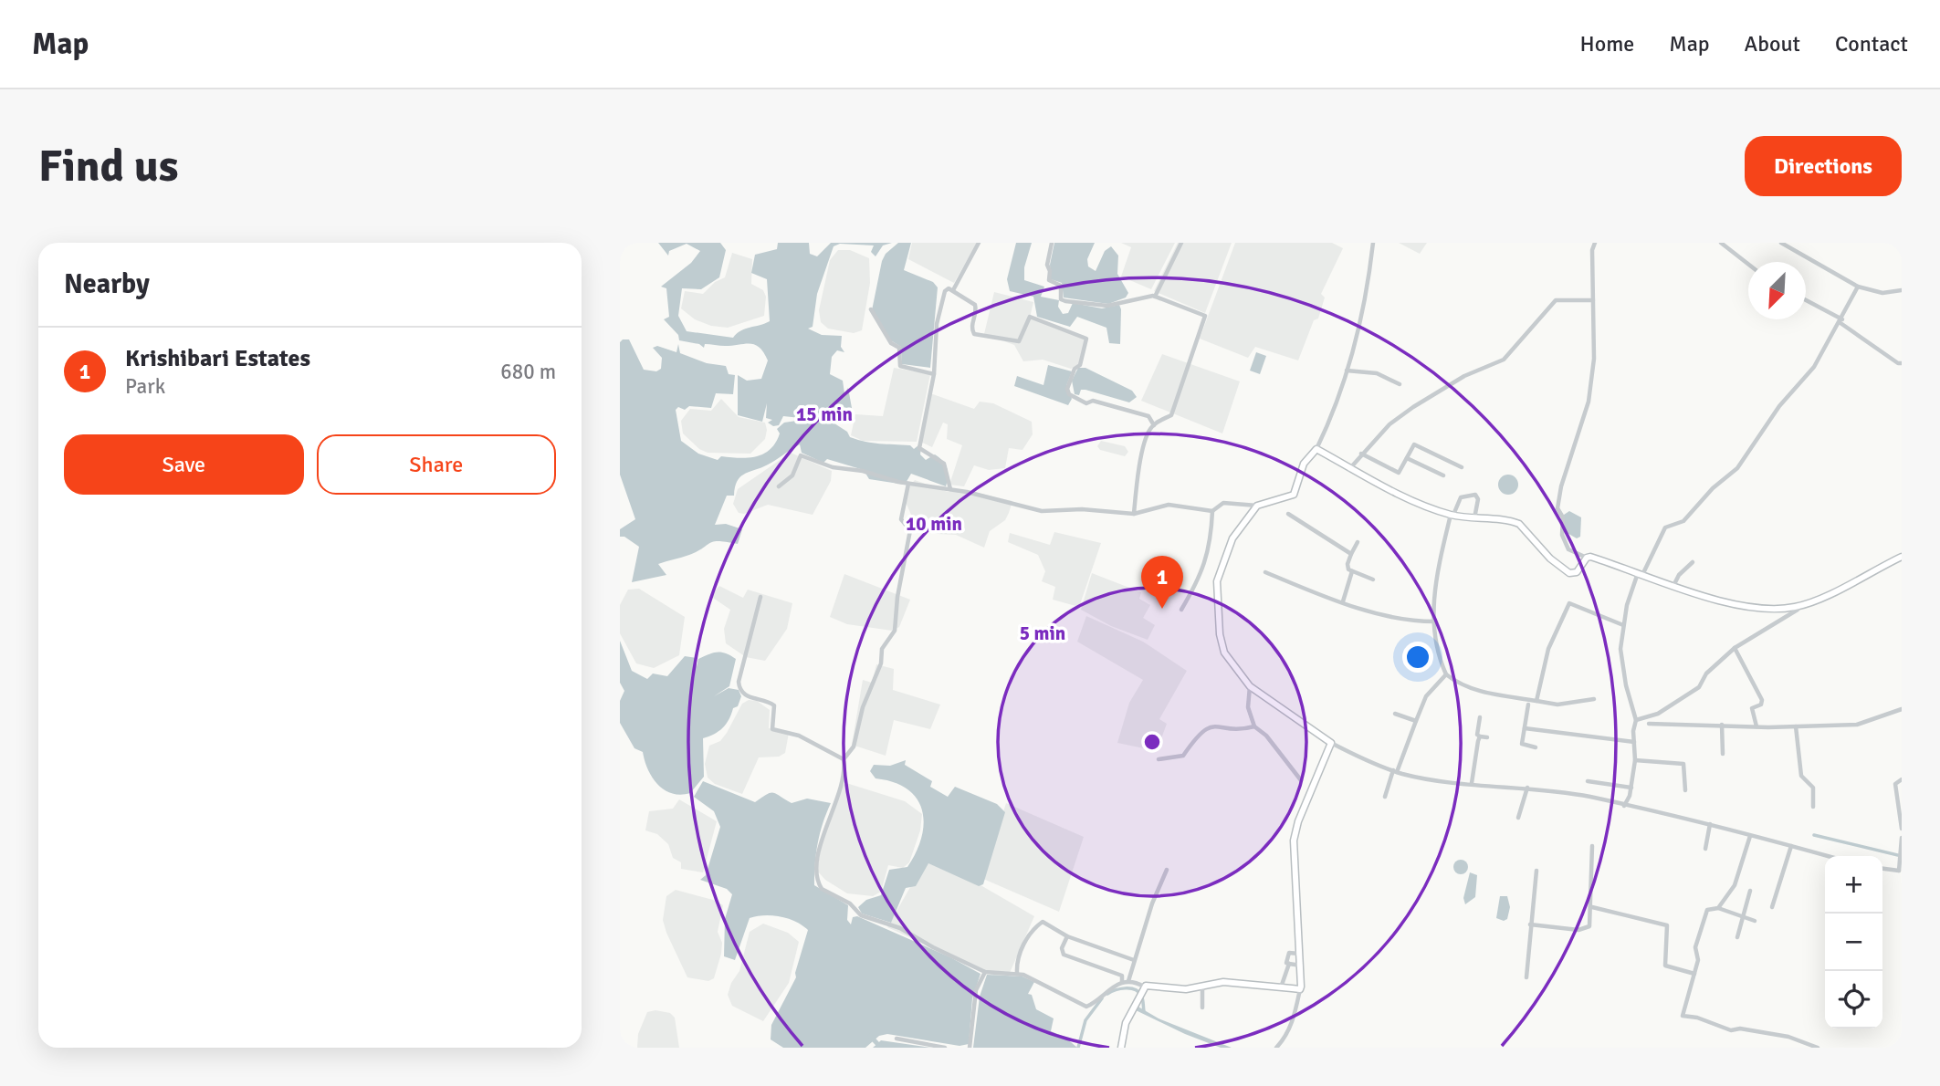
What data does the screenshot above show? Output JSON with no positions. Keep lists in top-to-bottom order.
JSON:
{
  "north": "bottom left",
  "page": {
    "header": "Map",
    "nav": [
      "Home",
      "Map",
      "About",
      "Contact"
    ],
    "buttons": [
      "Directions",
      ["Save", "Share"]
    ],
    "title": "Find us",
    "heading": "Nearby",
    "list": [
      {
        "mark": "1",
        "name": "Krishibari Estates",
        "note": "Park",
        "value": "680 m"
      }
    ],
    "pins": "1",
    "map_buttons": ["+", "−"]
  },
  "rings": ["15 min", "10 min", "5 min"]
}
